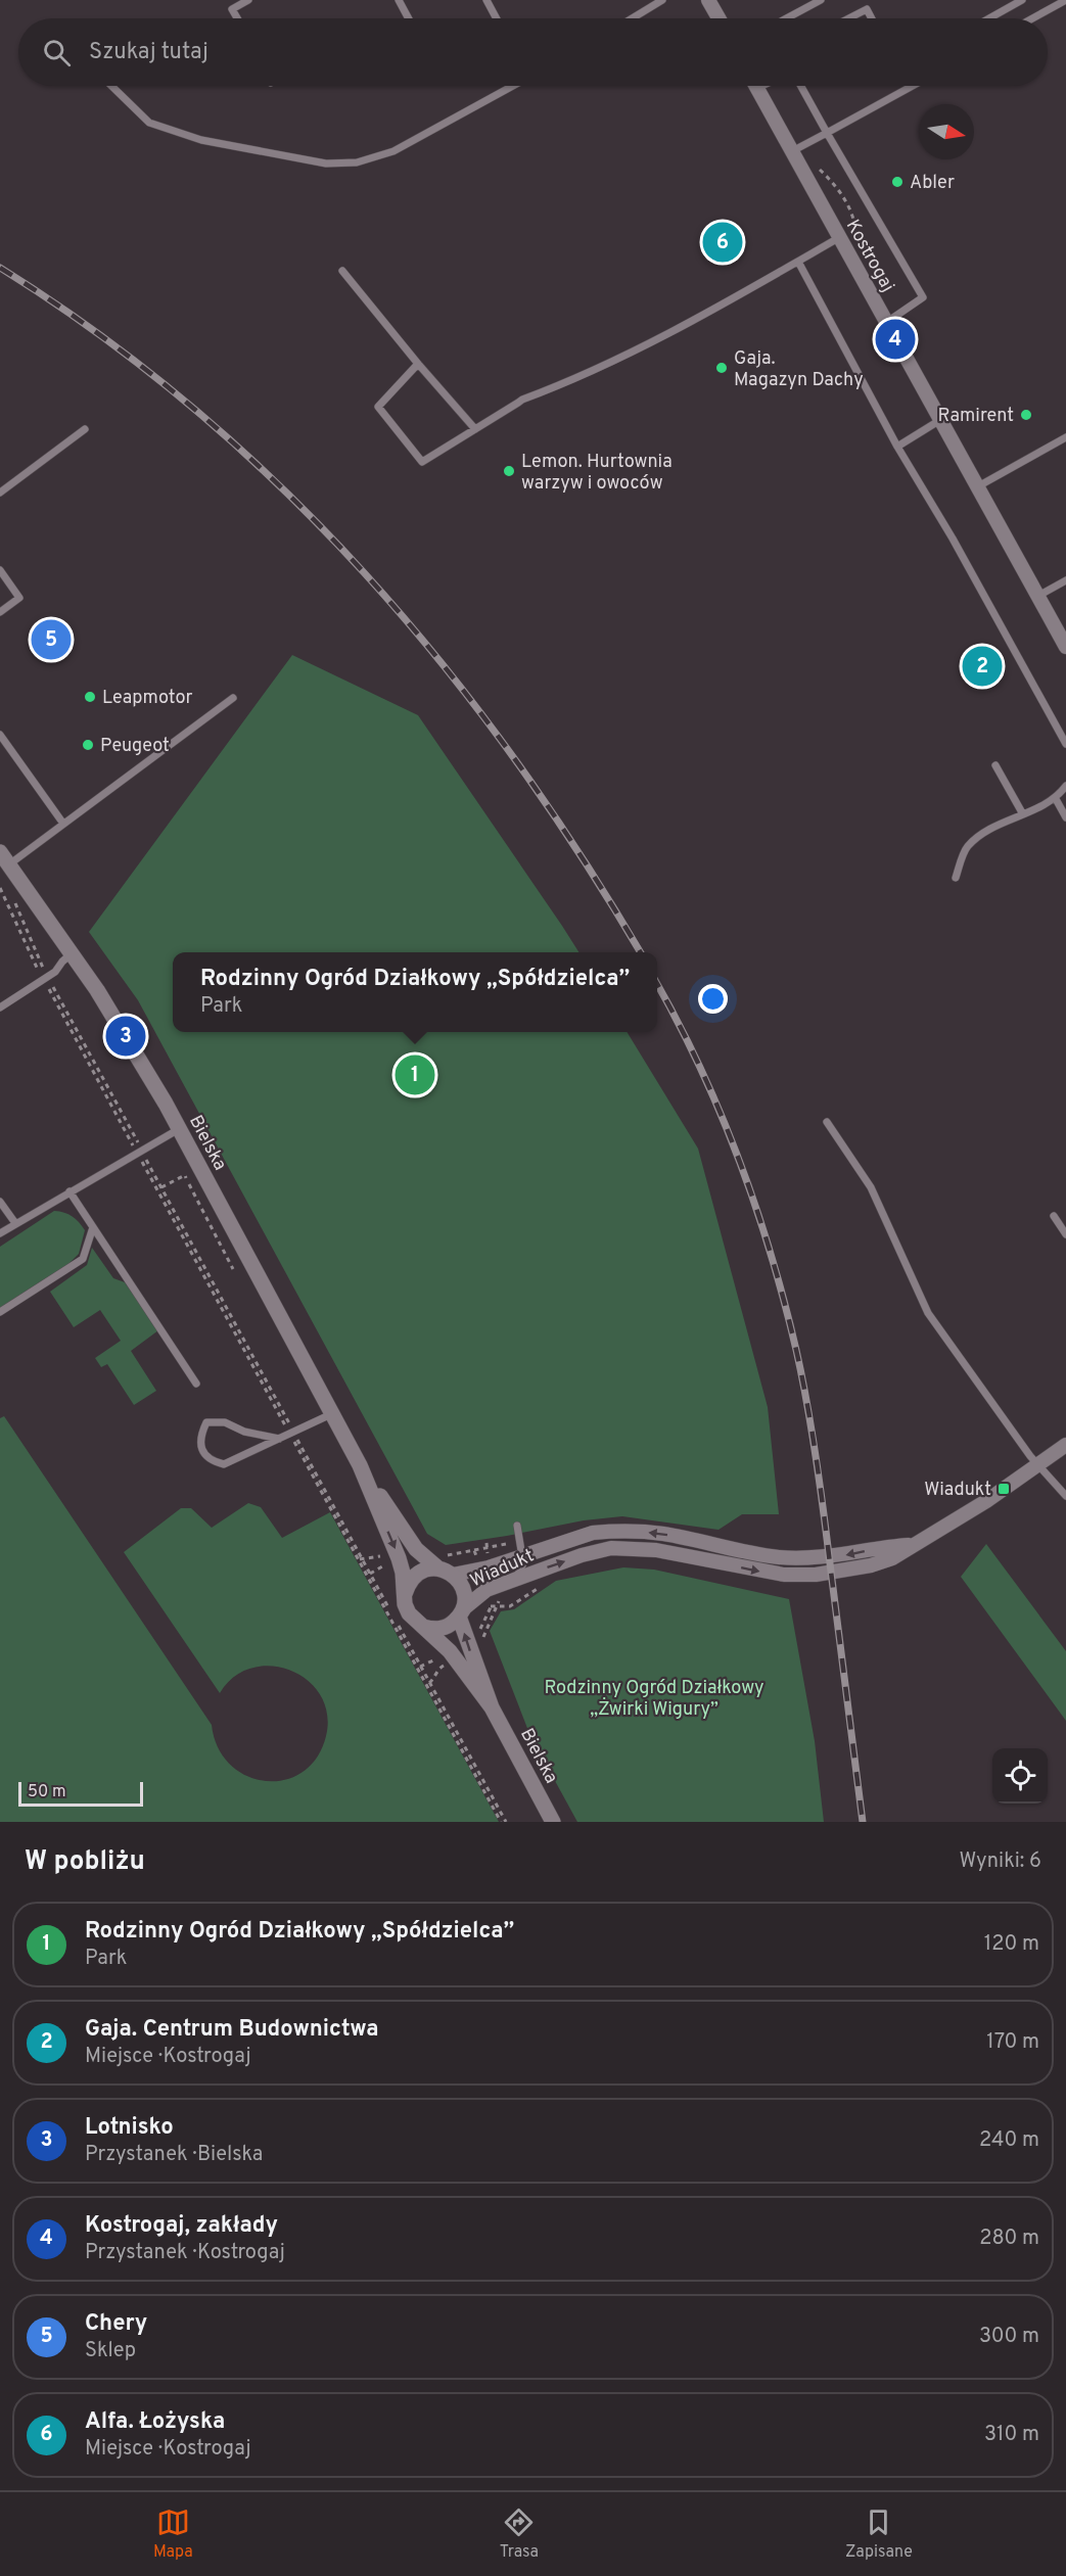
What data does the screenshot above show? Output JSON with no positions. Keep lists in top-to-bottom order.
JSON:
{
  "streets": {
    "main road": ["Bielska"],
    "street": ["Kostrogaj", "Wiadukt"]
  },
  "crossings": [
    ["Bielska", "Wiadukt"]
  ],
  "parks": ["Rodzinny Ogród Działkowy „Żwirki Wigury”"],
  "places": {
    "other": [
      "Abler",
      "Gaja. Magazyn Dachy",
      "Ramirent",
      "Lemon. Hurtownia warzyw i owoców",
      "Leapmotor",
      "Peugeot"
    ],
    "transit": ["Wiadukt"]
  },
  "scale_bar": "50 m",
  "north": "right",
  "page": {
    "search": "Szukaj tutaj",
    "pins": [
      "6",
      "4",
      "5",
      "2",
      "3",
      "1"
    ],
    "popup": ["Rodzinny Ogród Działkowy „Spółdzielca”", "Park"],
    "scale": "50 m",
    "heading": ["W pobliżu", "Wyniki: 6"],
    "list": [
      {
        "mark": "1",
        "name": "Rodzinny Ogród Działkowy „Spółdzielca”",
        "note": "Park",
        "value": "120 m"
      },
      {
        "mark": "2",
        "name": "Gaja. Centrum Budownictwa",
        "note": "Miejsce · Kostrogaj",
        "value": "170 m"
      },
      {
        "mark": "3",
        "name": "Lotnisko",
        "note": "Przystanek · Bielska",
        "value": "240 m"
      },
      {
        "mark": "4",
        "name": "Kostrogaj, zakłady",
        "note": "Przystanek · Kostrogaj",
        "value": "280 m"
      },
      {
        "mark": "5",
        "name": "Chery",
        "note": "Sklep",
        "value": "300 m"
      },
      {
        "mark": "6",
        "name": "Alfa. Łożyska",
        "note": "Miejsce · Kostrogaj",
        "value": "310 m"
      }
    ],
    "nav": ["Mapa", "Trasa", "Zapisane"]
  }
}
